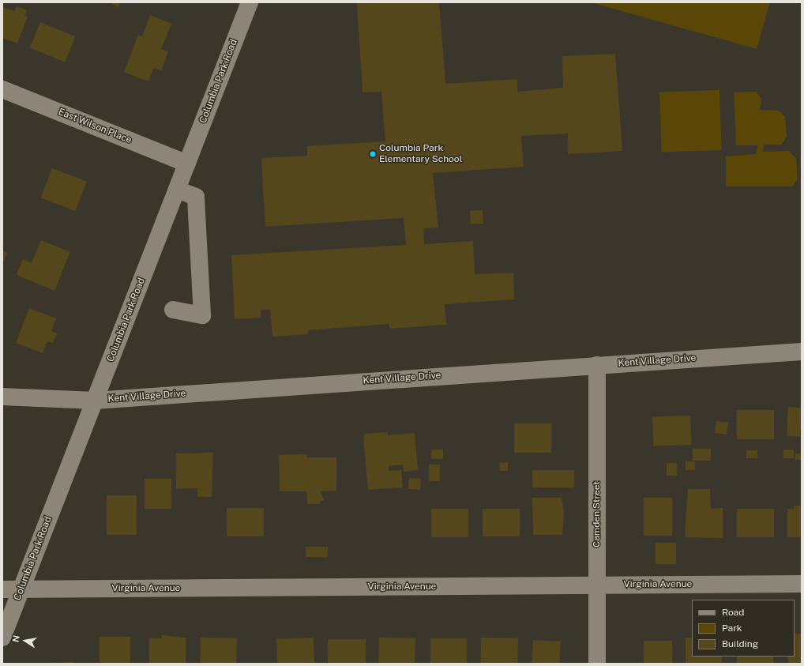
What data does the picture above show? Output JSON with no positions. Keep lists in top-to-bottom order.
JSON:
{
  "streets": {
    "street": [
      "Columbia Park Road",
      "East Wilson Place",
      "Kent Village Drive",
      "Camden Street",
      "Virginia Avenue"
    ]
  },
  "crossings": [
    ["Columbia Park Road", "East Wilson Place"],
    ["Columbia Park Road", "Kent Village Drive"],
    ["Columbia Park Road", "Virginia Avenue"],
    ["Kent Village Drive", "Camden Street"],
    ["Camden Street", "Virginia Avenue"]
  ],
  "places": ["Columbia Park Elementary School"],
  "legend": ["Road", "Park", "Building"],
  "north": "left"
}
